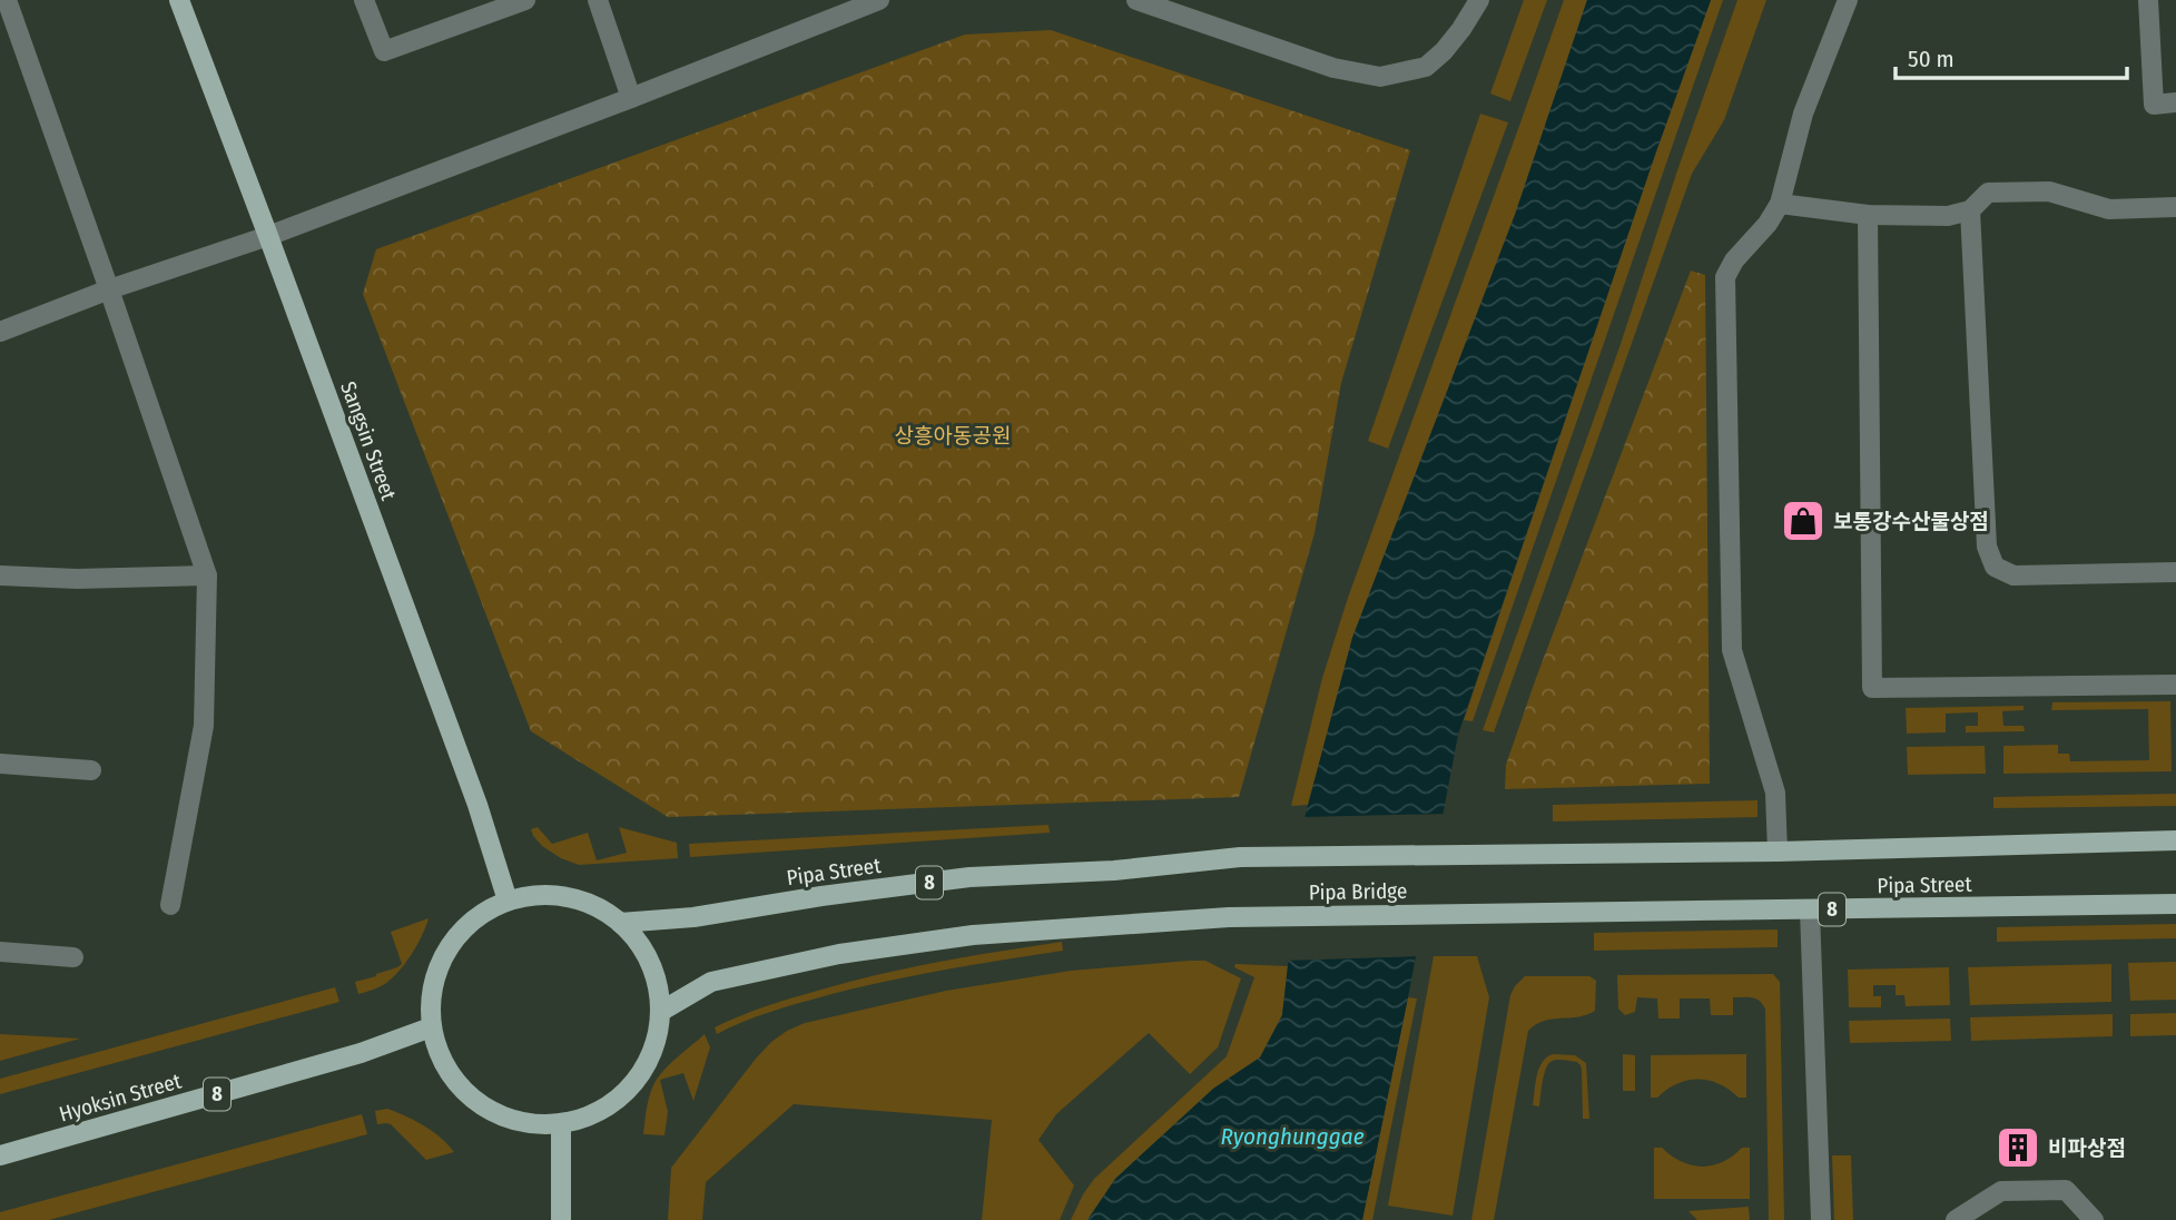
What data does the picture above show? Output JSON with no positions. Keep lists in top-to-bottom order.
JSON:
{
  "streets": {
    "main road": [
      "Sangsin Street",
      "Pipa Street",
      "8",
      "Pipa Bridge",
      "Hyoksin Street"
    ]
  },
  "crossings": [
    ["Sangsin Street", "Pipa Street"],
    ["Sangsin Street", "Pipa Bridge"],
    ["Sangsin Street", "Hyoksin Street"],
    ["Pipa Street", "Pipa Bridge"],
    ["Pipa Street", "Hyoksin Street"],
    ["Pipa Bridge", "Hyoksin Street"]
  ],
  "water": ["Ryonghunggae"],
  "parks": ["상흥아동공원"],
  "places": {
    "shop": ["보통강수산물상점"],
    "building": ["비파상점"]
  },
  "scale_bar": "50 m"
}
